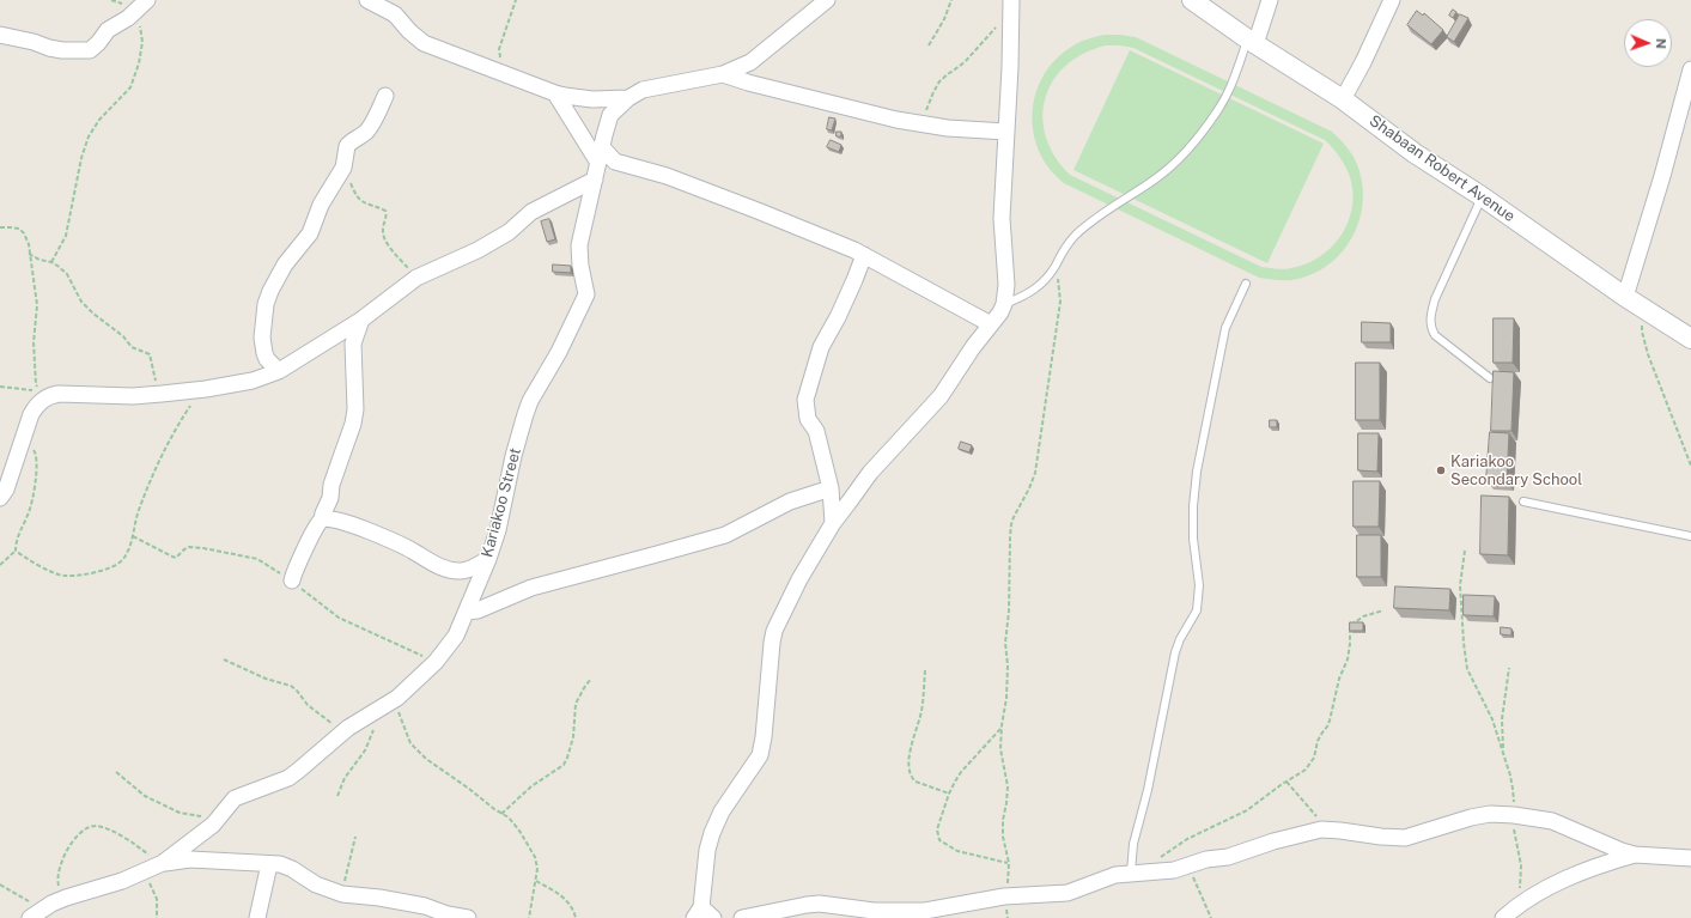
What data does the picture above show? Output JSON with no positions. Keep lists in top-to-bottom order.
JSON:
{
  "streets": {
    "street": ["Shabaan Robert Avenue", "Kariakoo Street"]
  },
  "places": ["Kariakoo Secondary School"],
  "north": "right"
}
